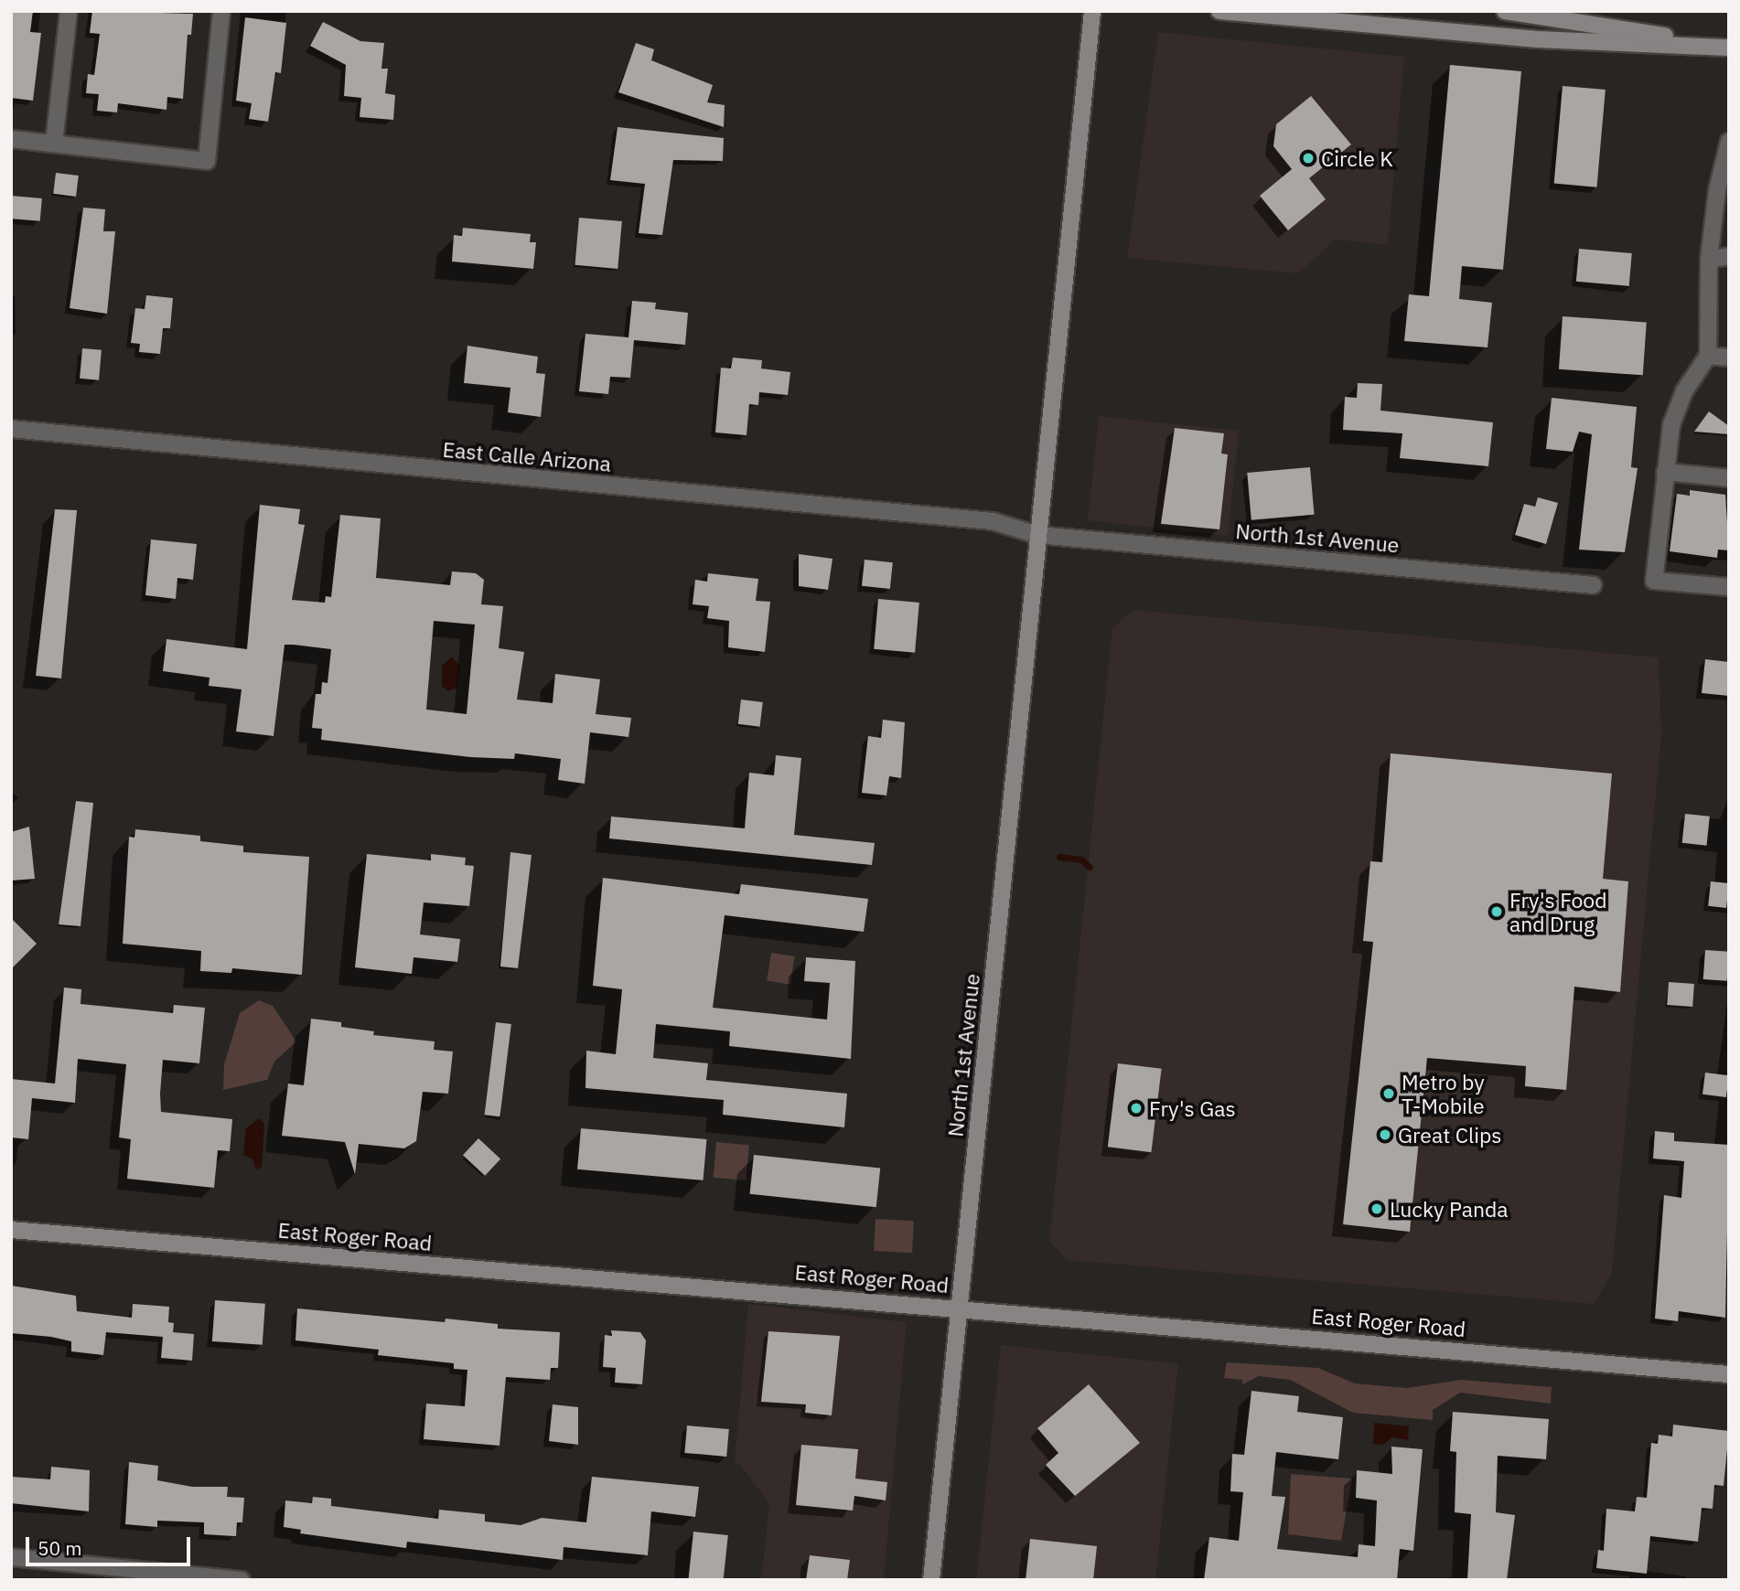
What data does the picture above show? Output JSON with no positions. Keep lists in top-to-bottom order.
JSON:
{
  "streets": {
    "street": ["East Calle Arizona", "North 1st Avenue", "East Roger Road"]
  },
  "crossings": [
    ["East Calle Arizona", "North 1st Avenue"],
    ["North 1st Avenue", "East Roger Road"]
  ],
  "places": [
    "Circle K",
    "Fry's Food and Drug",
    "Metro by T-Mobile",
    "Fry's Gas",
    "Great Clips",
    "Lucky Panda"
  ],
  "scale_bar": "50 m"
}
